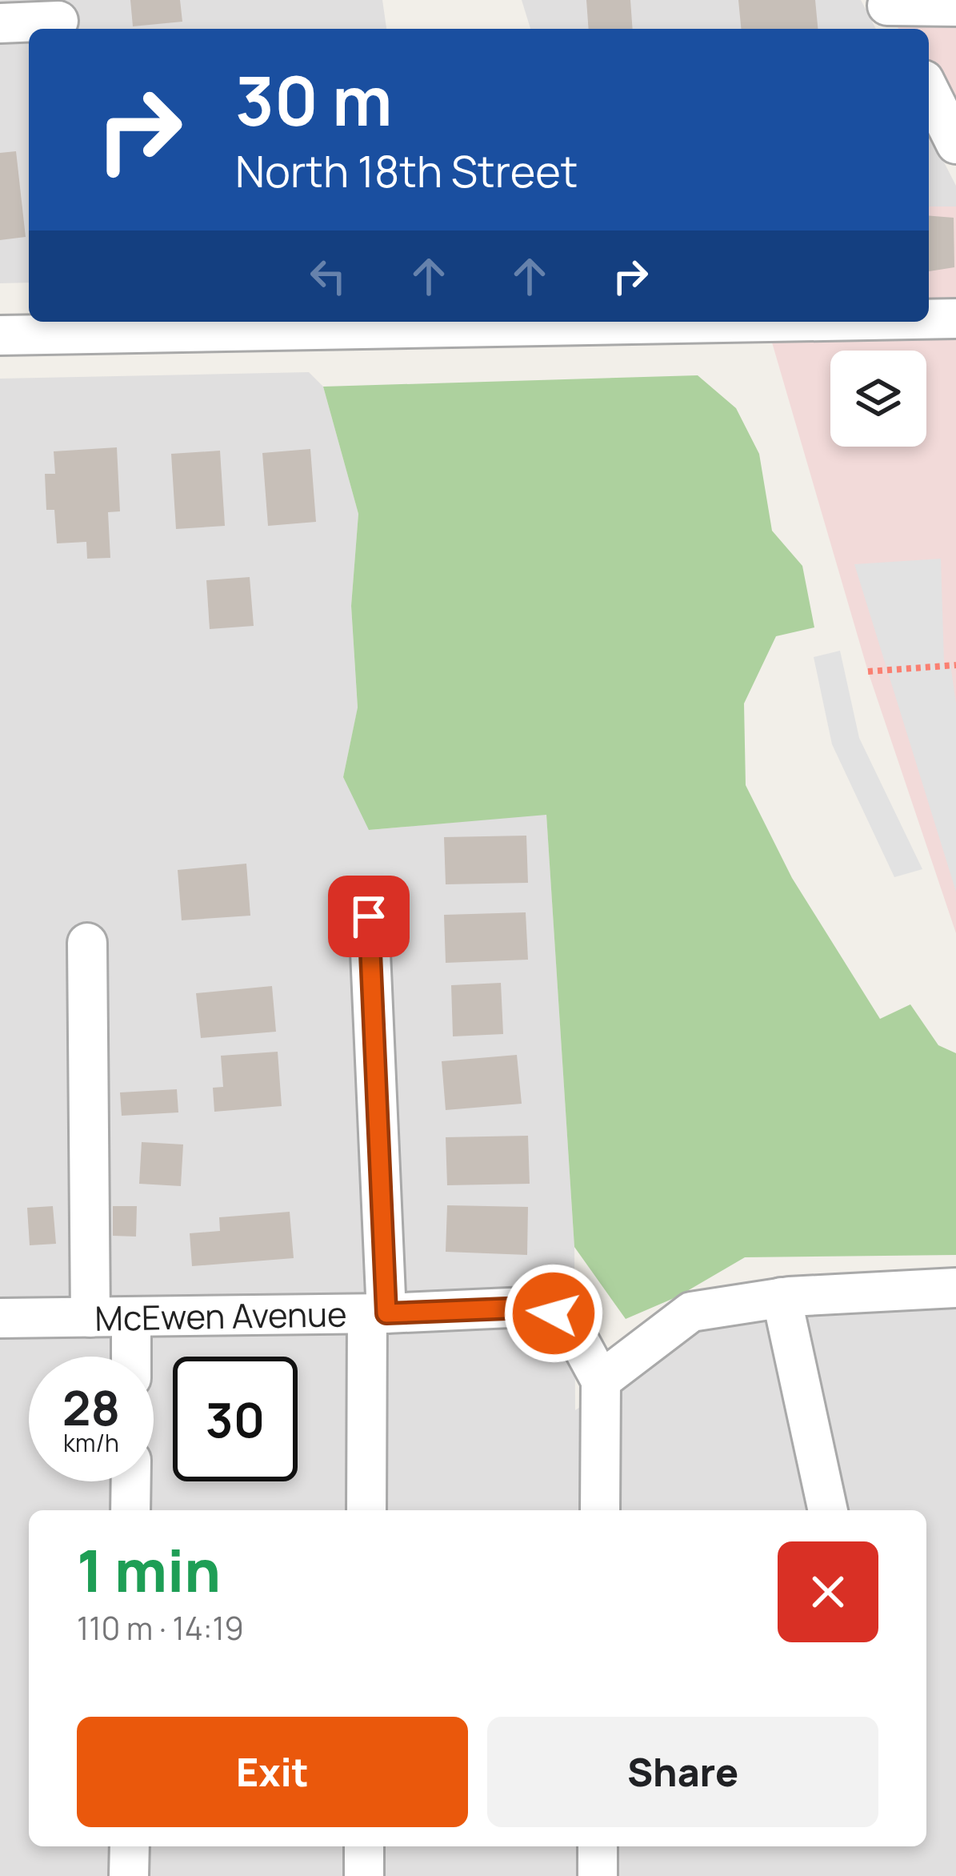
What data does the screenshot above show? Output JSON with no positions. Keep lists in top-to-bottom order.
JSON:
{
  "streets": {
    "street": ["McEwen Avenue"]
  },
  "page": {
    "turn": ["30 m", "North 18th Street"],
    "speed": "28 km/h",
    "limit": "30",
    "heading": ["1 min", "110 m · 14:19"],
    "buttons": ["Exit", "Share"]
  }
}
